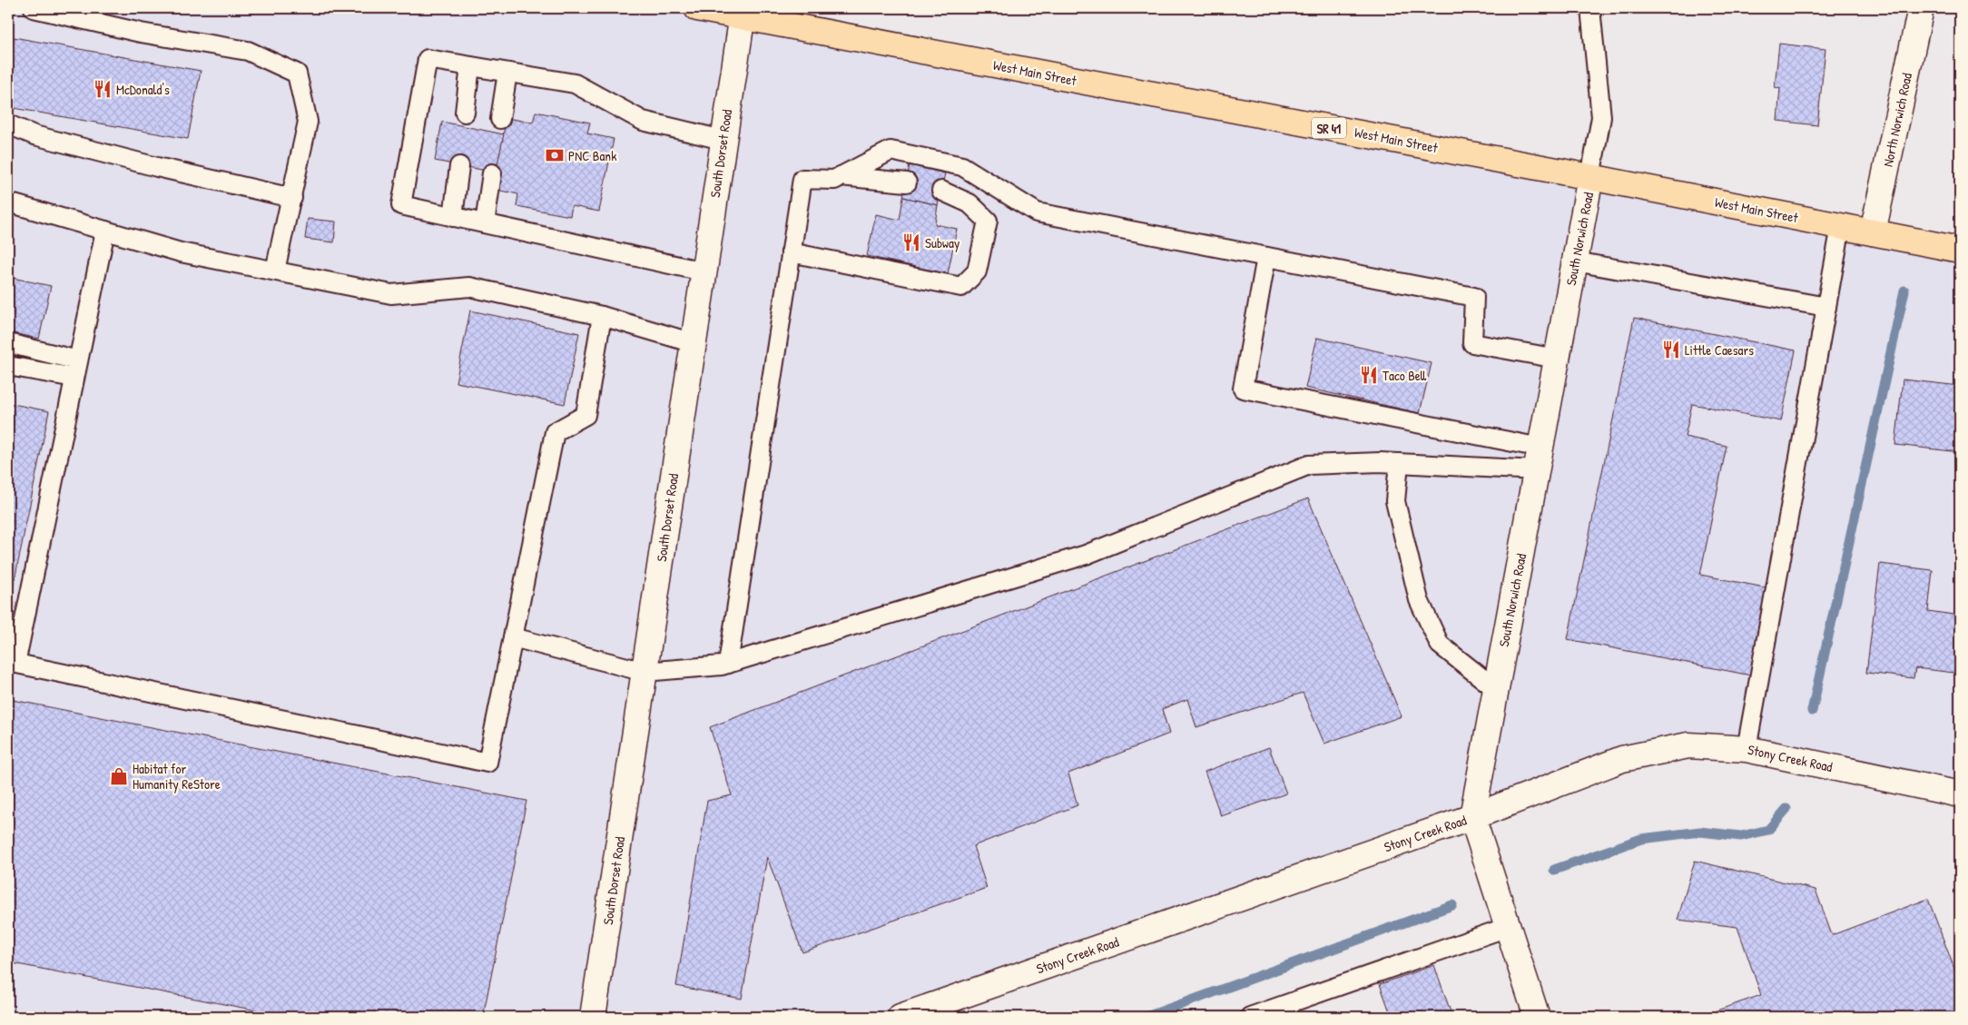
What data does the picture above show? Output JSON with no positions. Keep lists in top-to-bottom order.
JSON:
{
  "streets": {
    "main road": ["West Main Street", "SR 41"],
    "street": [
      "North Norwich Road",
      "South Dorset Road",
      "South Norwich Road",
      "Stony Creek Road"
    ]
  },
  "crossings": [
    ["West Main Street", "North Norwich Road"],
    ["West Main Street", "South Dorset Road"],
    ["West Main Street", "South Norwich Road"],
    ["South Norwich Road", "Stony Creek Road"]
  ],
  "places": {
    "restaurant": [
      "McDonald's",
      "Subway",
      "Little Caesars",
      "Taco Bell"
    ],
    "bank": ["PNC Bank"],
    "shop": ["Habitat for Humanity ReStore"]
  }
}
